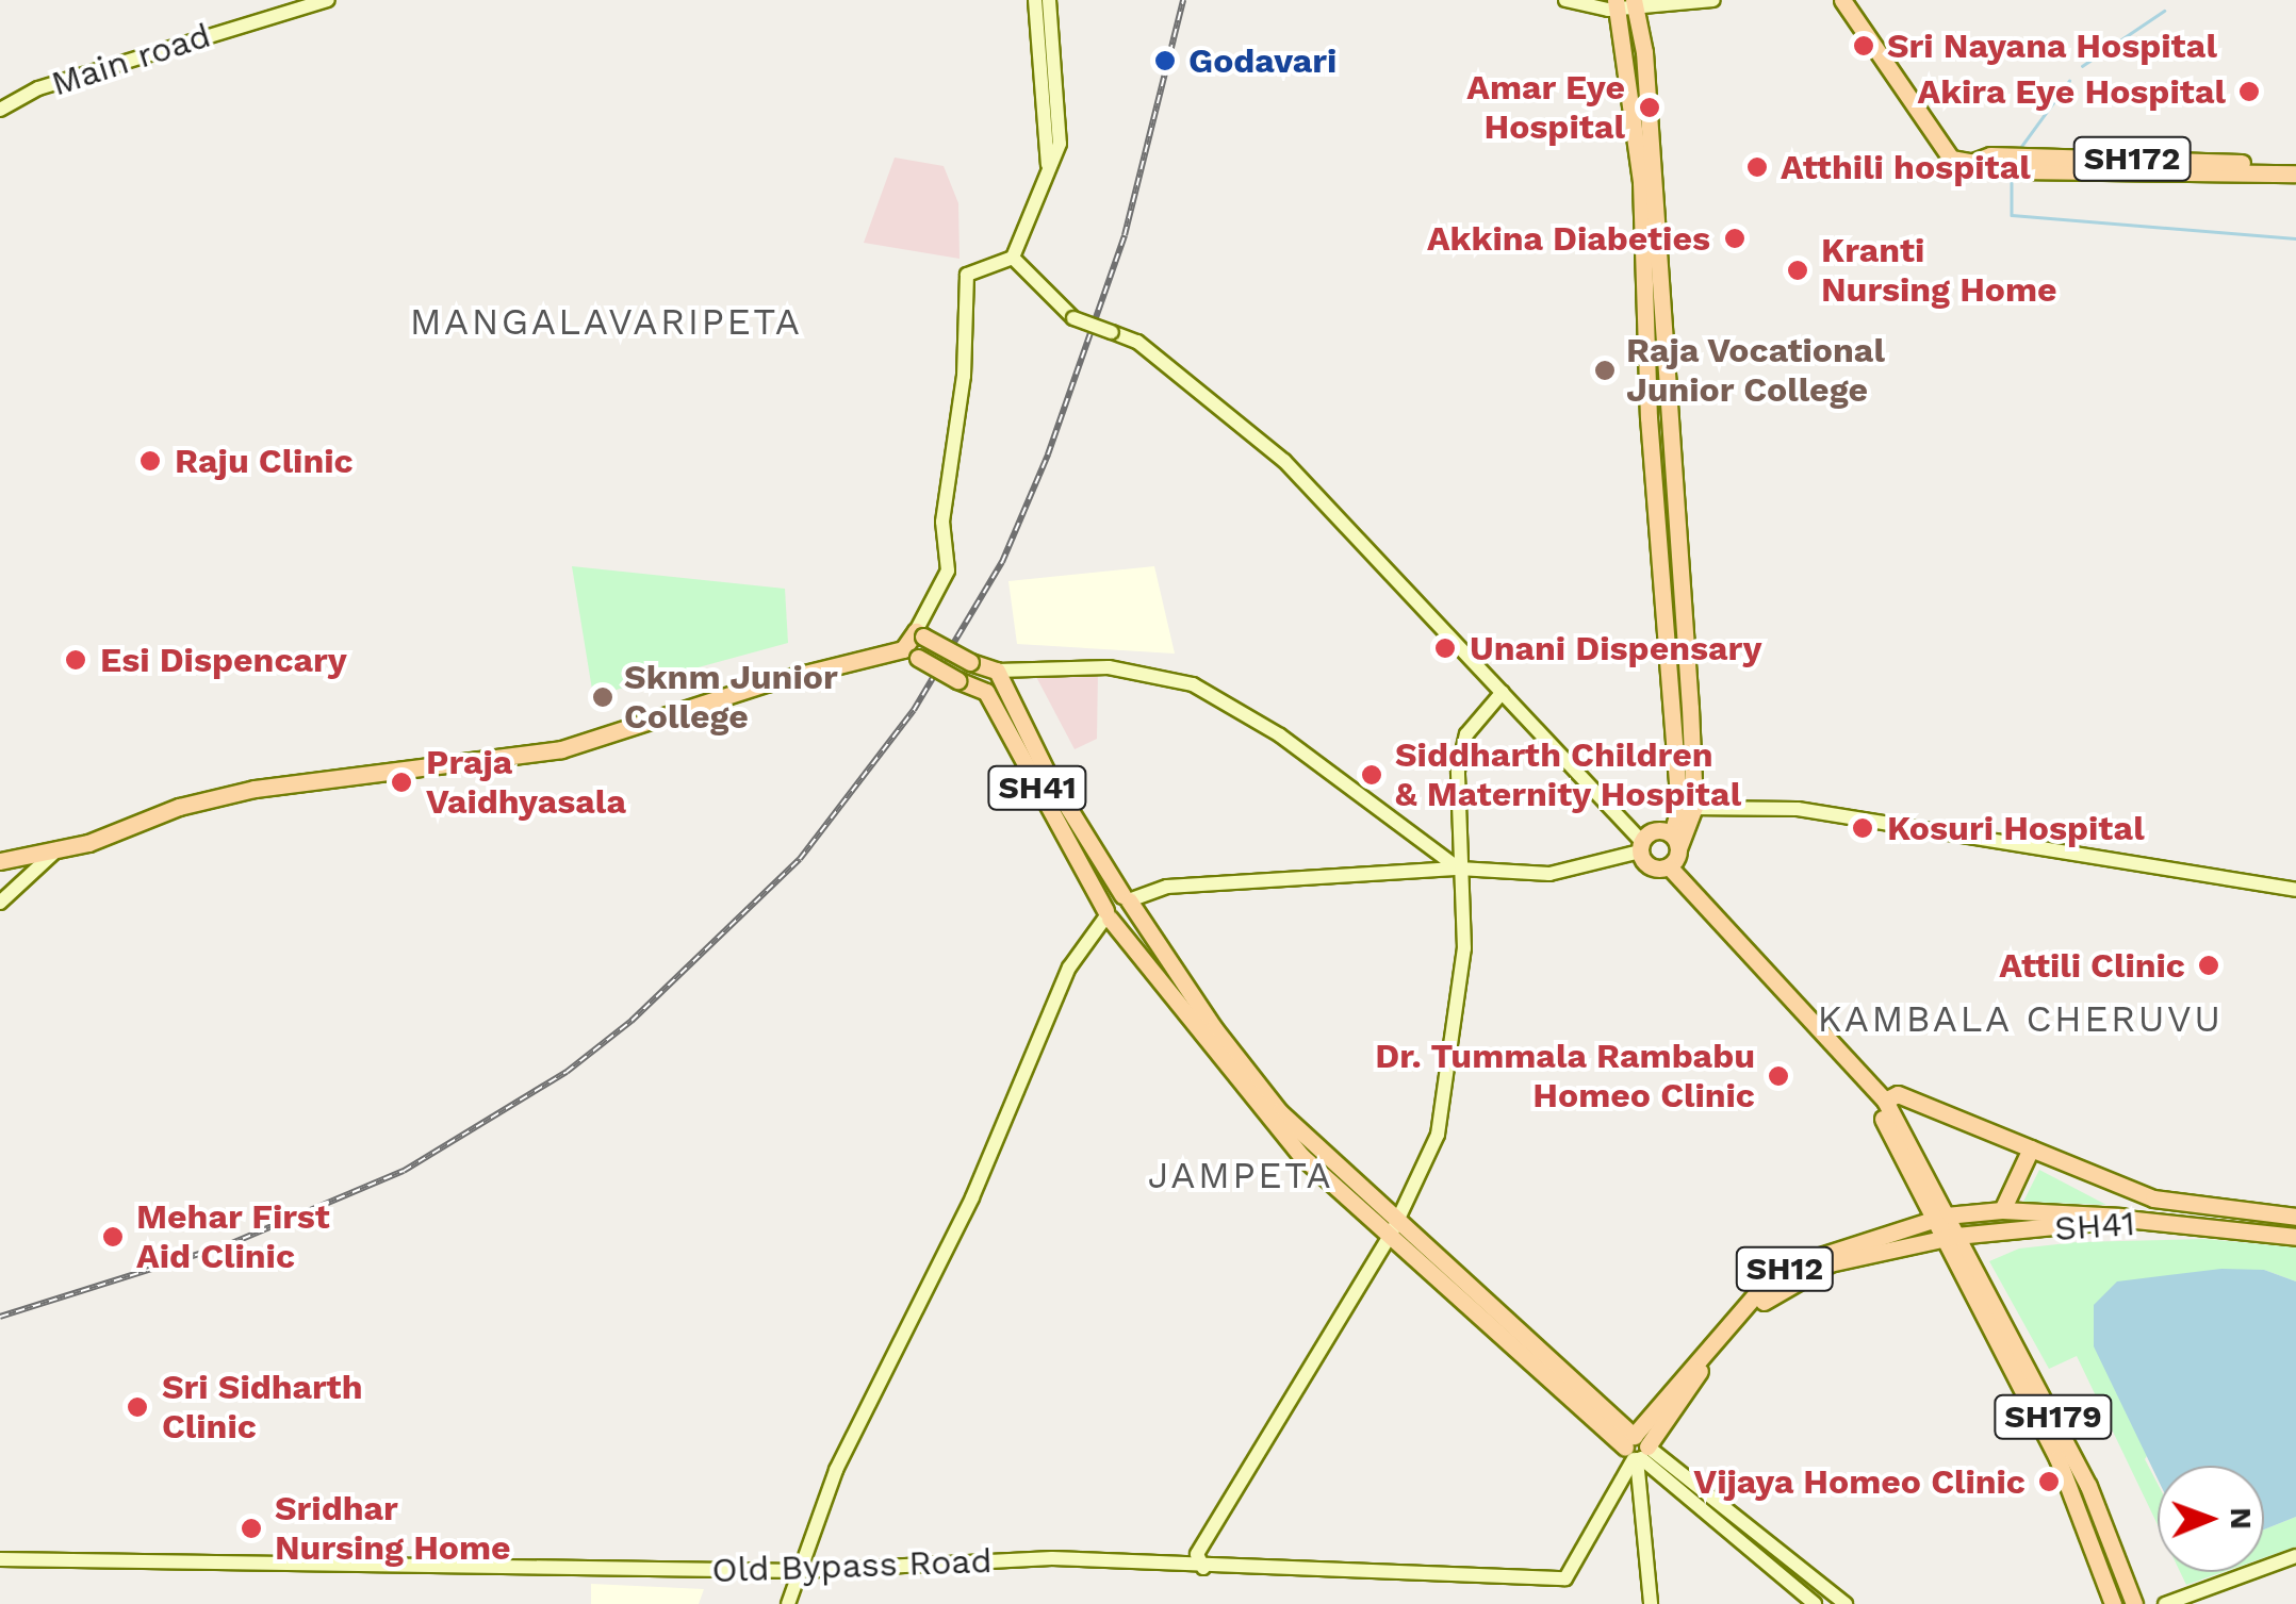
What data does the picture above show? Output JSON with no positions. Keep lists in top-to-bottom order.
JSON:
{
  "streets": {
    "main road": [
      "SH172",
      "SH41",
      "SH12",
      "SH179"
    ],
    "street": ["Main road", "Old Bypass Road"]
  },
  "crossings": [
    ["SH41", "SH12"],
    ["SH41", "SH179"],
    ["SH41", "Old Bypass Road"],
    ["SH12", "SH179"],
    ["SH12", "Old Bypass Road"]
  ],
  "districts": ["MANGALAVARIPETA", "KAMBALA CHERUVU", "JAMPETA"],
  "places": [
    "Sri Nayana Hospital",
    "Godavari",
    "Akira Eye Hospital",
    "Amar Eye Hospital",
    "Atthili hospital",
    "Akkina Diabeties",
    "Kranti Nursing Home",
    "Raja Vocational Junior College",
    "Raju Clinic",
    "Unani Dispensary",
    "Esi Dispencary",
    "Sknm Junior College",
    "Siddharth Children & Maternity Hospital",
    "Praja Vaidhyasala",
    "Kosuri Hospital",
    "Attili Clinic",
    "Dr. Tummala Rambabu Homeo Clinic",
    "Mehar First Aid Clinic",
    "Sri Sidharth Clinic",
    "Vijaya Homeo Clinic",
    "Sridhar Nursing Home"
  ],
  "north": "right"
}
